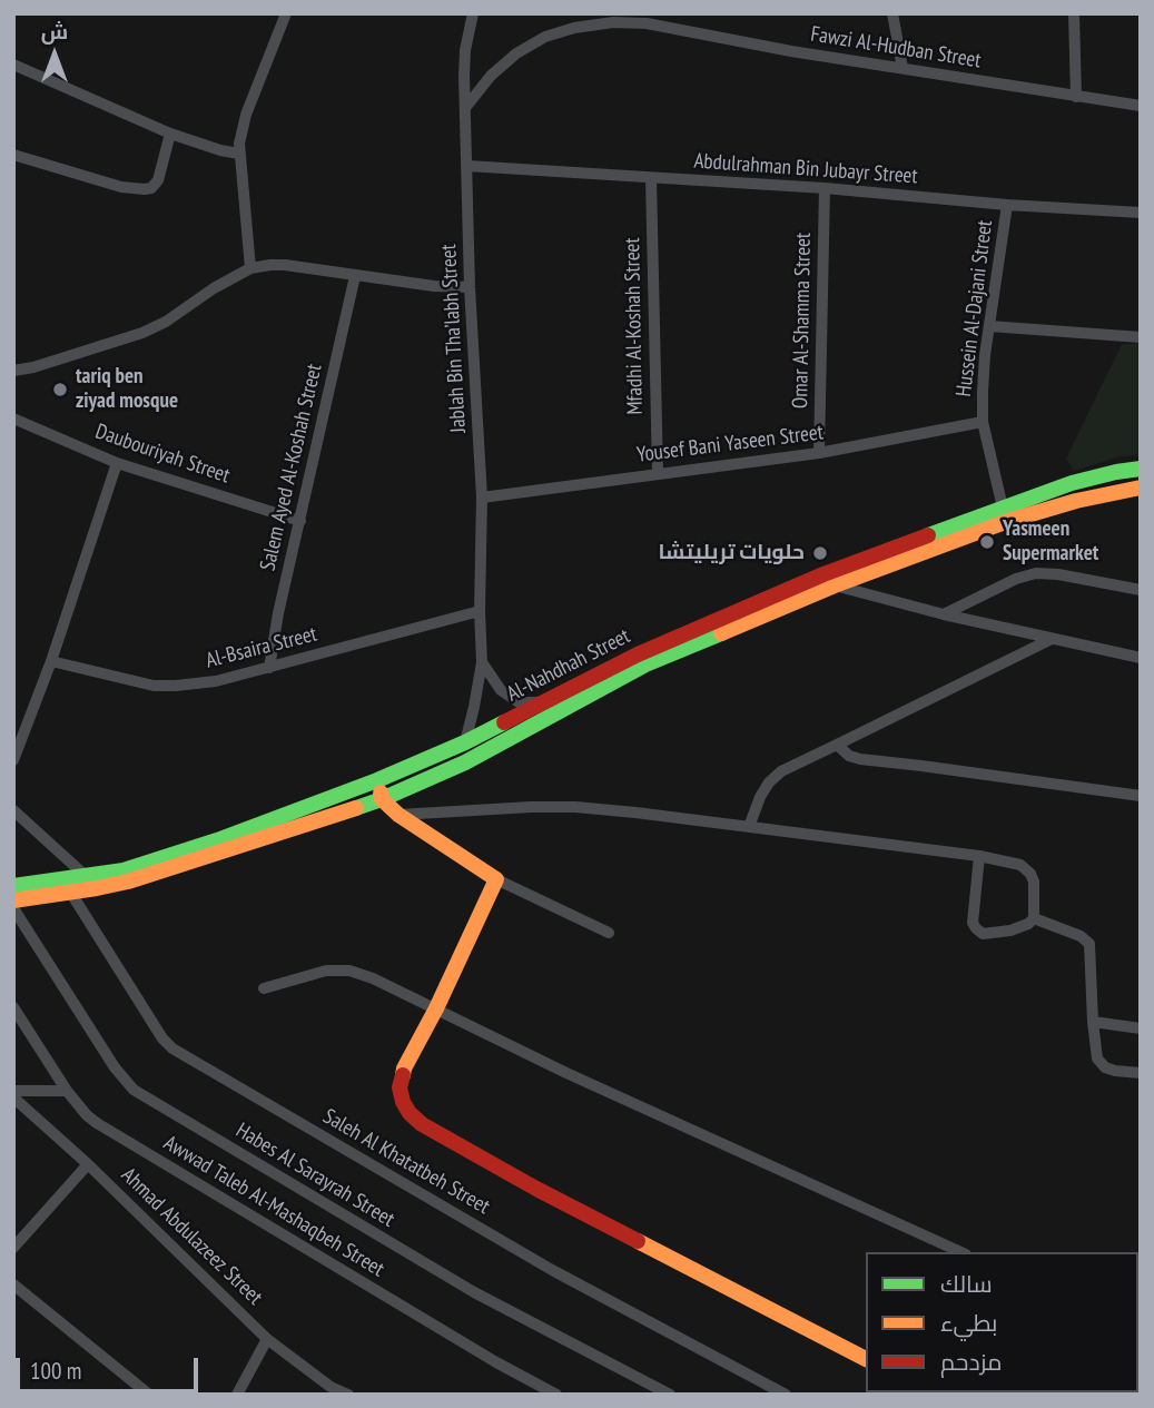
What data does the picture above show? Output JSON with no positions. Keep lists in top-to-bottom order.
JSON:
{
  "streets": {
    "street": [
      "Fawzi Al-Hudban Street",
      "Abdulrahman Bin Jubayr Street",
      "Hussein Al-Dajani Street",
      "Omar Al-Shamma Street",
      "Mfadhi Al-Koshah Street",
      "Jablah Bin Tha’labh Street",
      "Yousef Bani Yaseen Street",
      "Daubouriyah Street",
      "Salem Ayed Al-Koshah Street",
      "Al-Bsaira Street",
      "Al-Nahdhah Street",
      "Saleh Al Khatatbeh Street",
      "Habes Al Sarayrah Street",
      "Awwad Taleb Al-Mashaqbeh Street",
      "Ahmad Abdulazeez Street"
    ]
  },
  "crossings": [
    ["Fawzi Al-Hudban Street", "Jablah Bin Tha’labh Street"],
    ["Abdulrahman Bin Jubayr Street", "Hussein Al-Dajani Street"],
    ["Abdulrahman Bin Jubayr Street", "Omar Al-Shamma Street"],
    ["Abdulrahman Bin Jubayr Street", "Mfadhi Al-Koshah Street"],
    ["Abdulrahman Bin Jubayr Street", "Jablah Bin Tha’labh Street"],
    ["Hussein Al-Dajani Street", "Yousef Bani Yaseen Street"],
    ["Hussein Al-Dajani Street", "Al-Nahdhah Street"],
    ["Omar Al-Shamma Street", "Yousef Bani Yaseen Street"],
    ["Mfadhi Al-Koshah Street", "Yousef Bani Yaseen Street"],
    ["Jablah Bin Tha’labh Street", "Yousef Bani Yaseen Street"],
    ["Jablah Bin Tha’labh Street", "Al-Bsaira Street"],
    ["Jablah Bin Tha’labh Street", "Al-Nahdhah Street"],
    ["Daubouriyah Street", "Salem Ayed Al-Koshah Street"],
    ["Salem Ayed Al-Koshah Street", "Al-Bsaira Street"],
    ["Al-Nahdhah Street", "Saleh Al Khatatbeh Street"]
  ],
  "places": ["tariq ben ziyad mosque", "Yasmeen Supermarket", "حلويات تريليتشا"],
  "legend": ["سالك", "بطيء", "مزدحم"],
  "scale_bar": "100 m",
  "north": "top"
}
